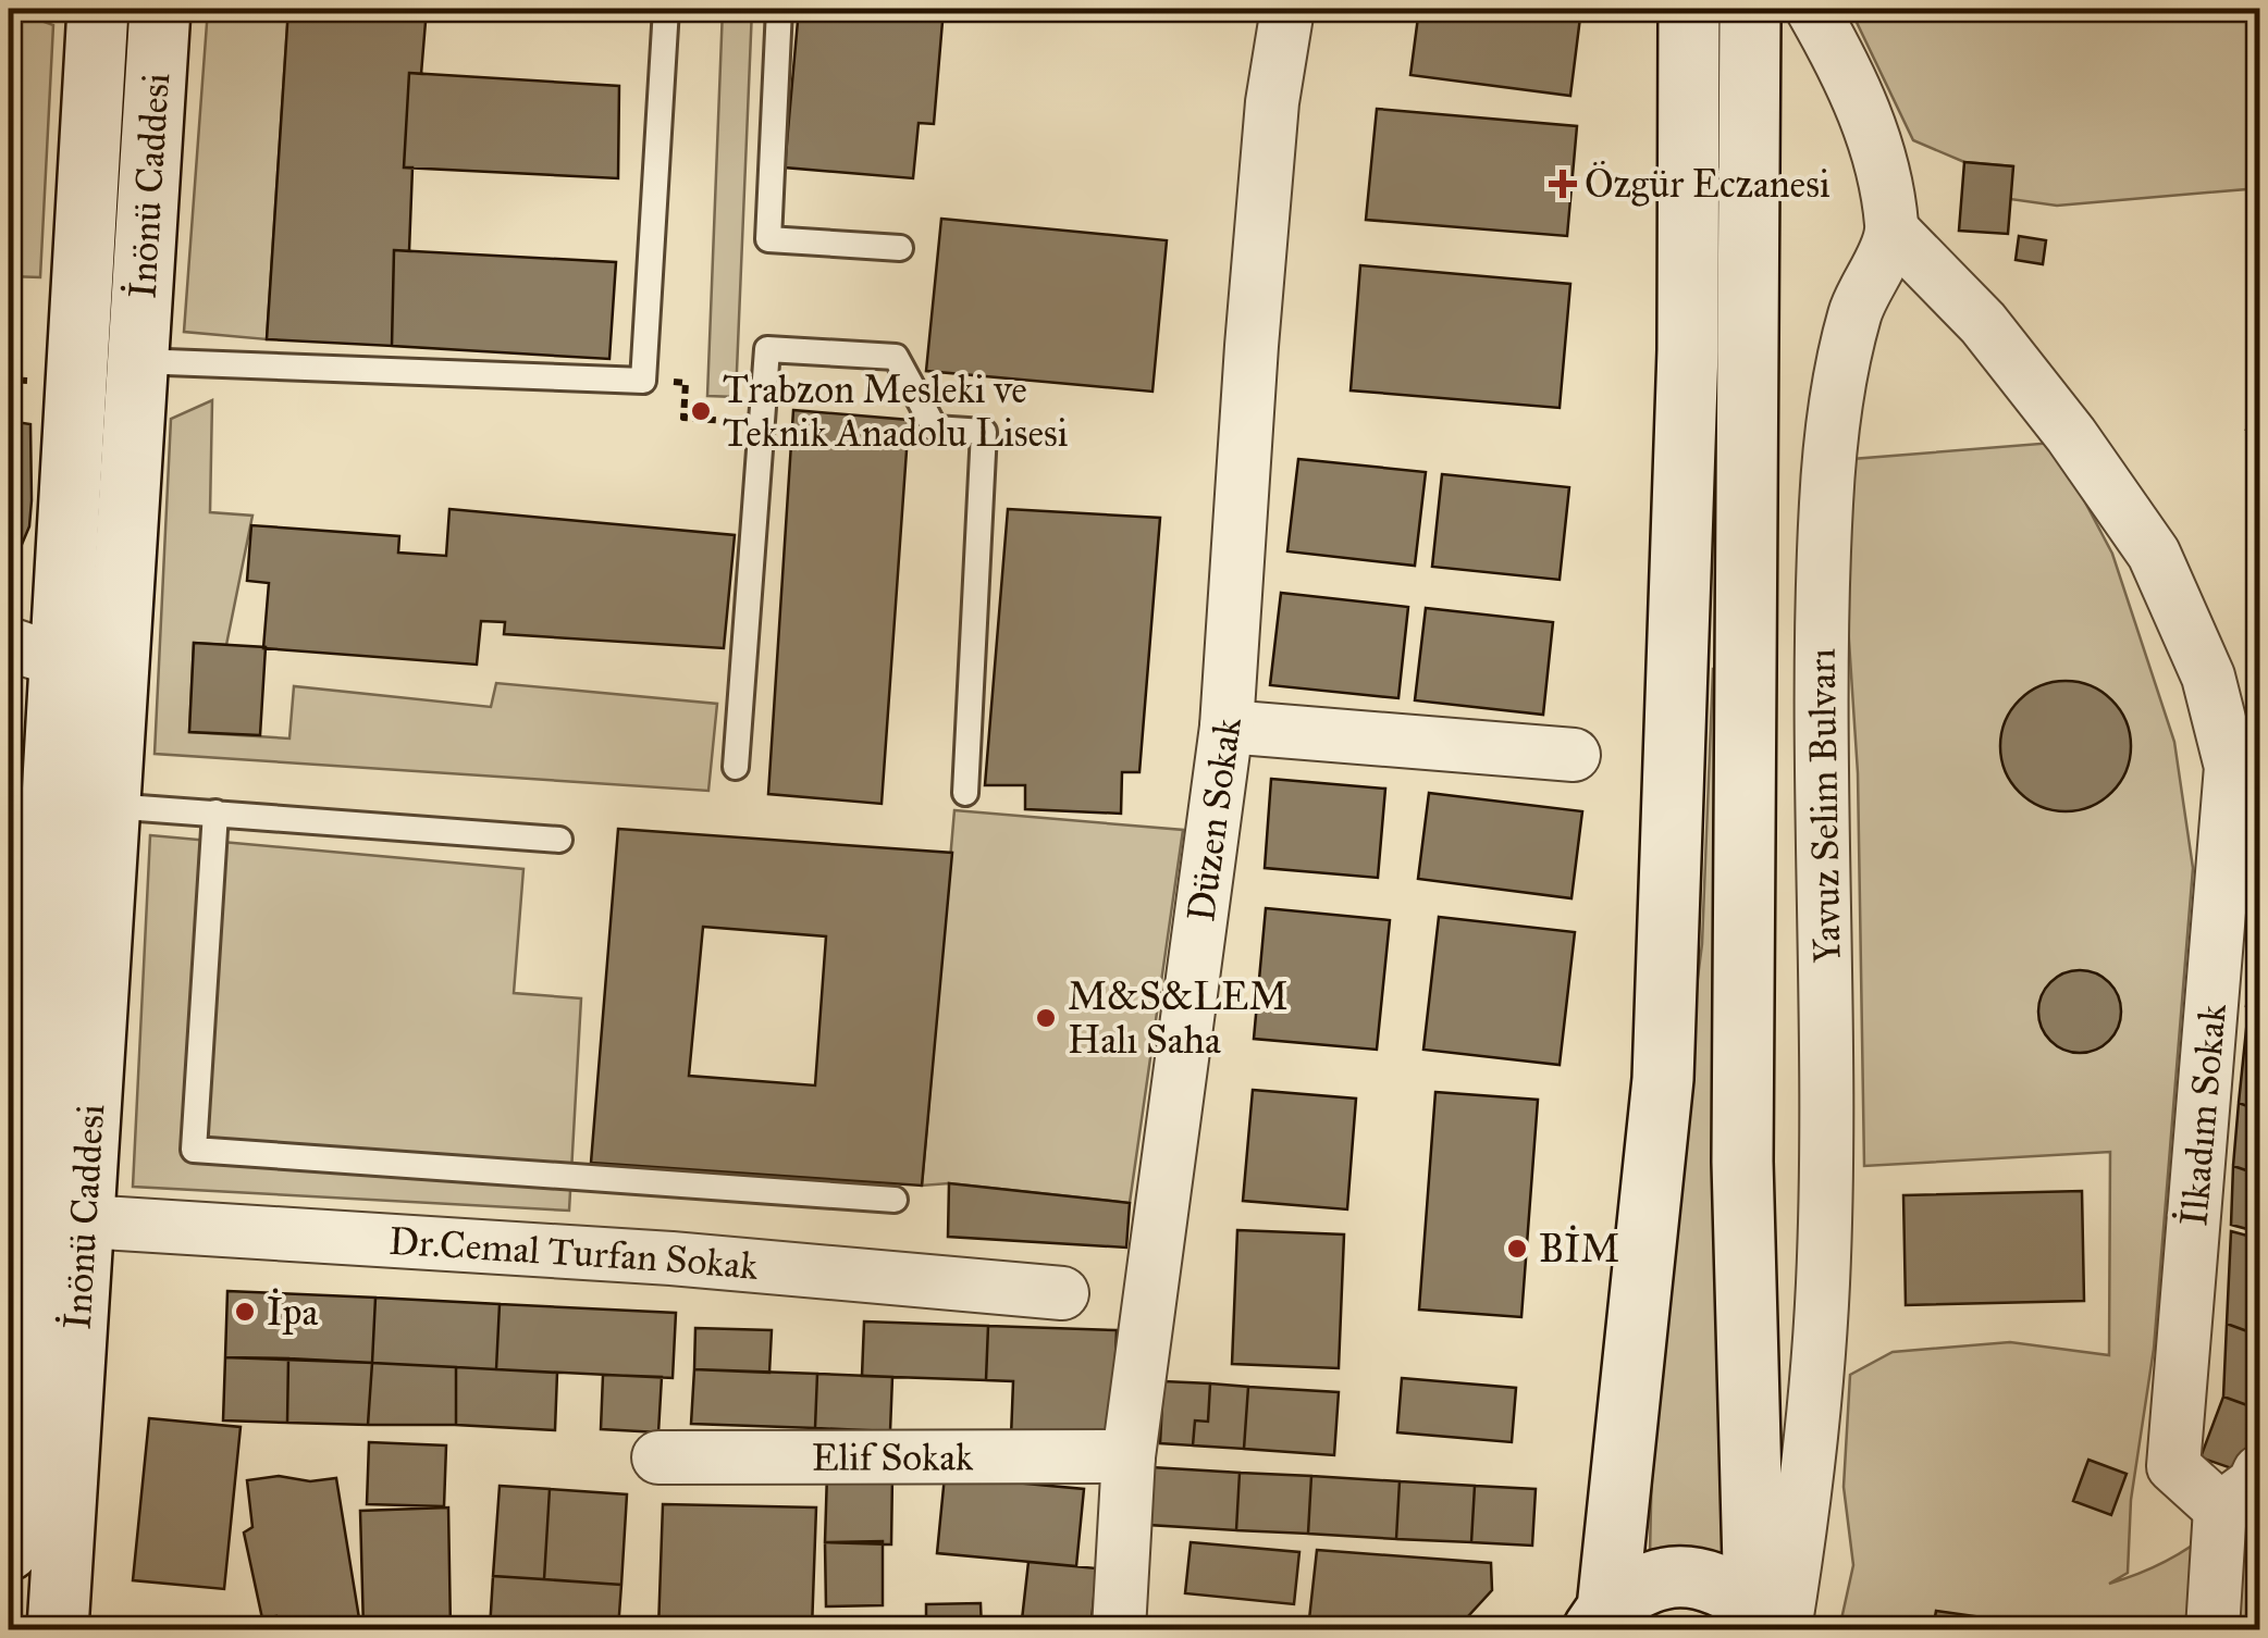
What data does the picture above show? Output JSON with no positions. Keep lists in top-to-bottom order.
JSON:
{
  "streets": {
    "main road": ["İnönü Caddesi", "Yavuz Selim Bulvarı"],
    "street": [
      "Düzen Sokak",
      "İlkadım Sokak",
      "Dr.Cemal Turfan Sokak",
      "Elif Sokak"
    ]
  },
  "crossings": [
    ["İnönü Caddesi", "Dr.Cemal Turfan Sokak"],
    ["Yavuz Selim Bulvarı", "İlkadım Sokak"],
    ["Düzen Sokak", "Elif Sokak"]
  ],
  "places": {
    "health": ["Özgür Eczanesi"],
    "other": [
      "Trabzon Mesleki ve Teknik Anadolu Lisesi",
      "M&S&LEM Halı Saha",
      "BİM",
      "İpa"
    ]
  }
}
